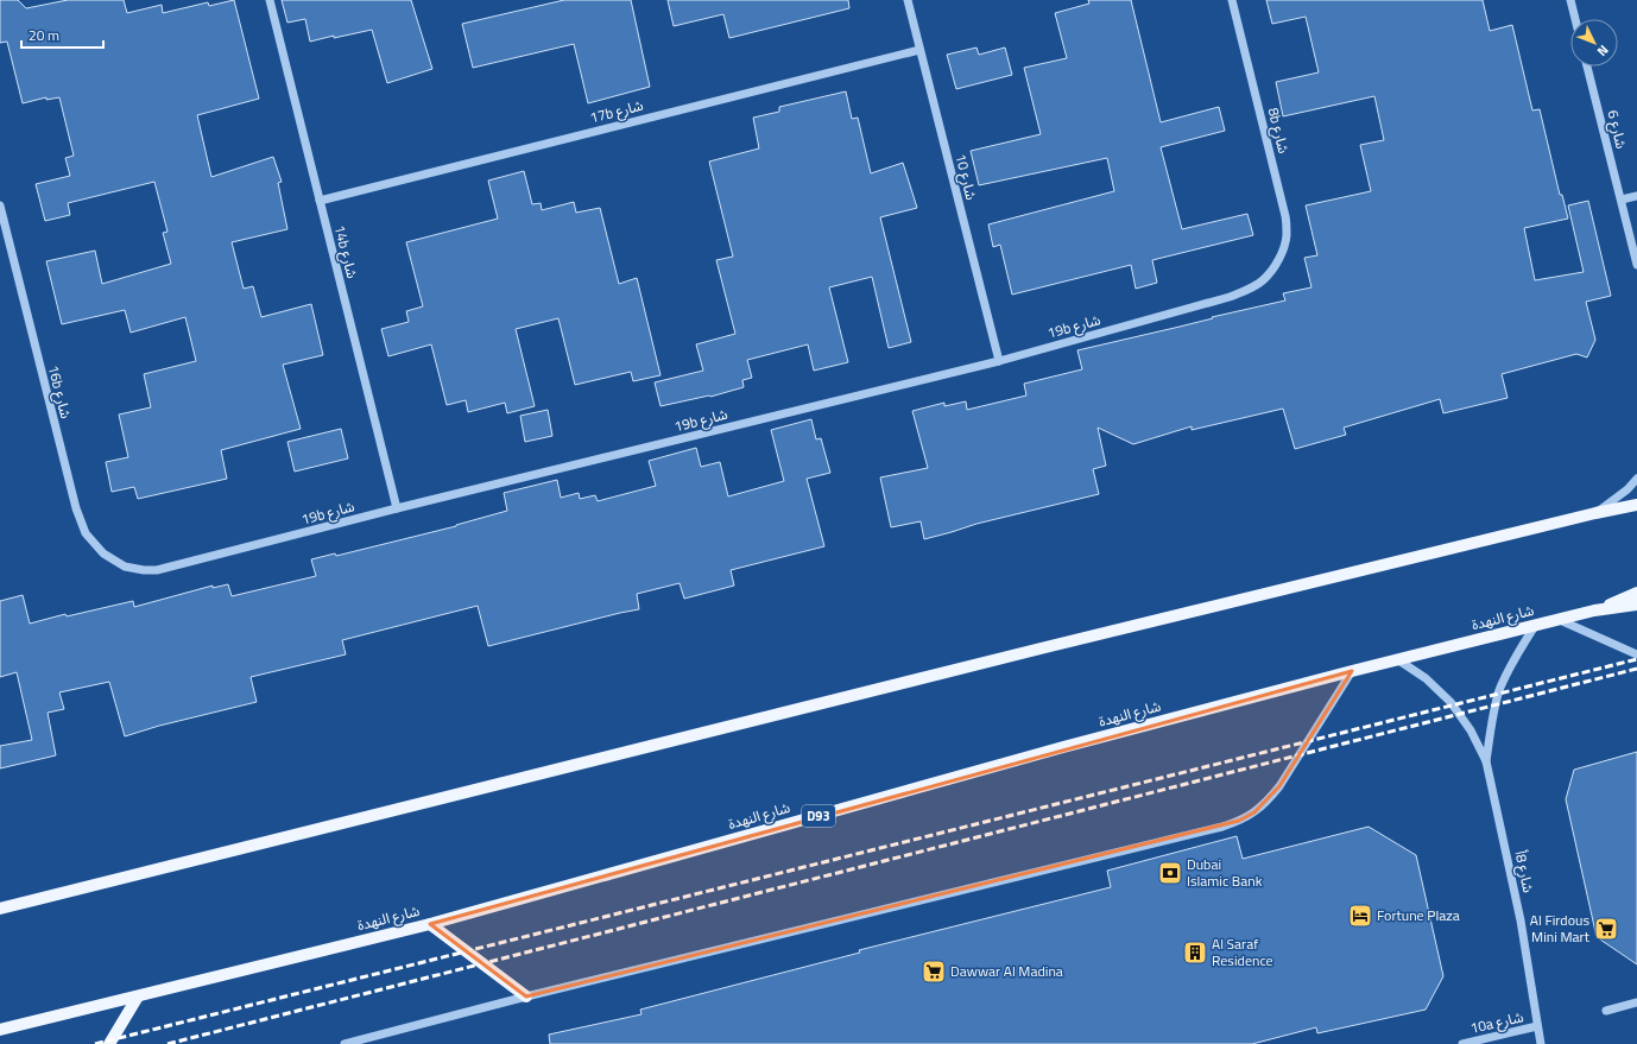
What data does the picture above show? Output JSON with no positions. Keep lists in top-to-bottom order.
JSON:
{
  "streets": {
    "main road": ["شارع النهدة", "D93"],
    "street": [
      "17b شارع",
      "شارع 6",
      "8b شارع",
      "شارع 10",
      "14b شارع",
      "19b شارع",
      "16b شارع",
      "شارع 8أ",
      "10a شارع"
    ]
  },
  "crossings": [
    ["17b شارع", "شارع 10"],
    ["17b شارع", "14b شارع"],
    ["8b شارع", "19b شارع"],
    ["شارع 10", "19b شارع"],
    ["14b شارع", "19b شارع"],
    ["19b شارع", "16b شارع"],
    ["شارع النهدة", "شارع 8أ"],
    ["شارع 8أ", "10a شارع"]
  ],
  "places": {
    "bank": ["Dubai Islamic Bank"],
    "hotel": ["Fortune Plaza"],
    "supermarket": ["Al Firdous Mini Mart", "Dawwar Al Madina"],
    "building": ["Al Saraf Residence"]
  },
  "scale_bar": "20 m",
  "north": "bottom right"
}
